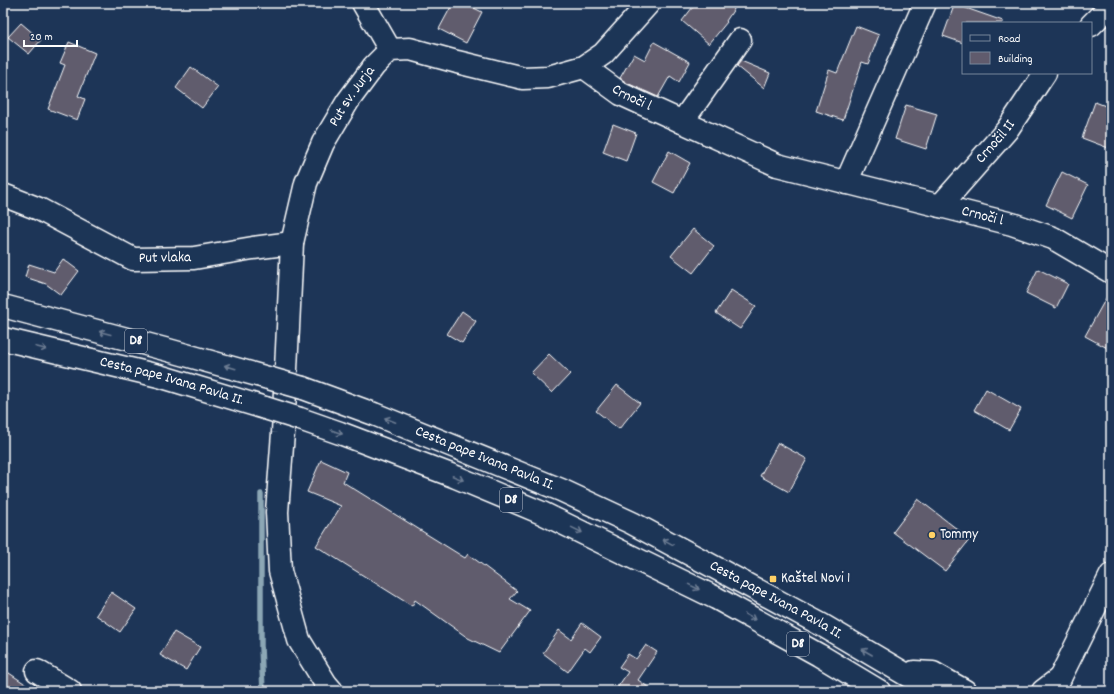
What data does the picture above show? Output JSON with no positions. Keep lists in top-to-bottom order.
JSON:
{
  "streets": {
    "street": [
      "Put sv. Jurja",
      "Crnoči l",
      "Crnočil II",
      "Put vlaka",
      "D8",
      "Cesta pape Ivana Pavla II."
    ]
  },
  "crossings": [
    ["Put sv. Jurja", "Put vlaka"],
    ["Crnoči l", "Crnočil II"]
  ],
  "places": {
    "other": ["Tommy"],
    "transit": ["Kaštel Novi 1"]
  },
  "legend": ["Road", "Building"],
  "scale_bar": "20 m"
}
